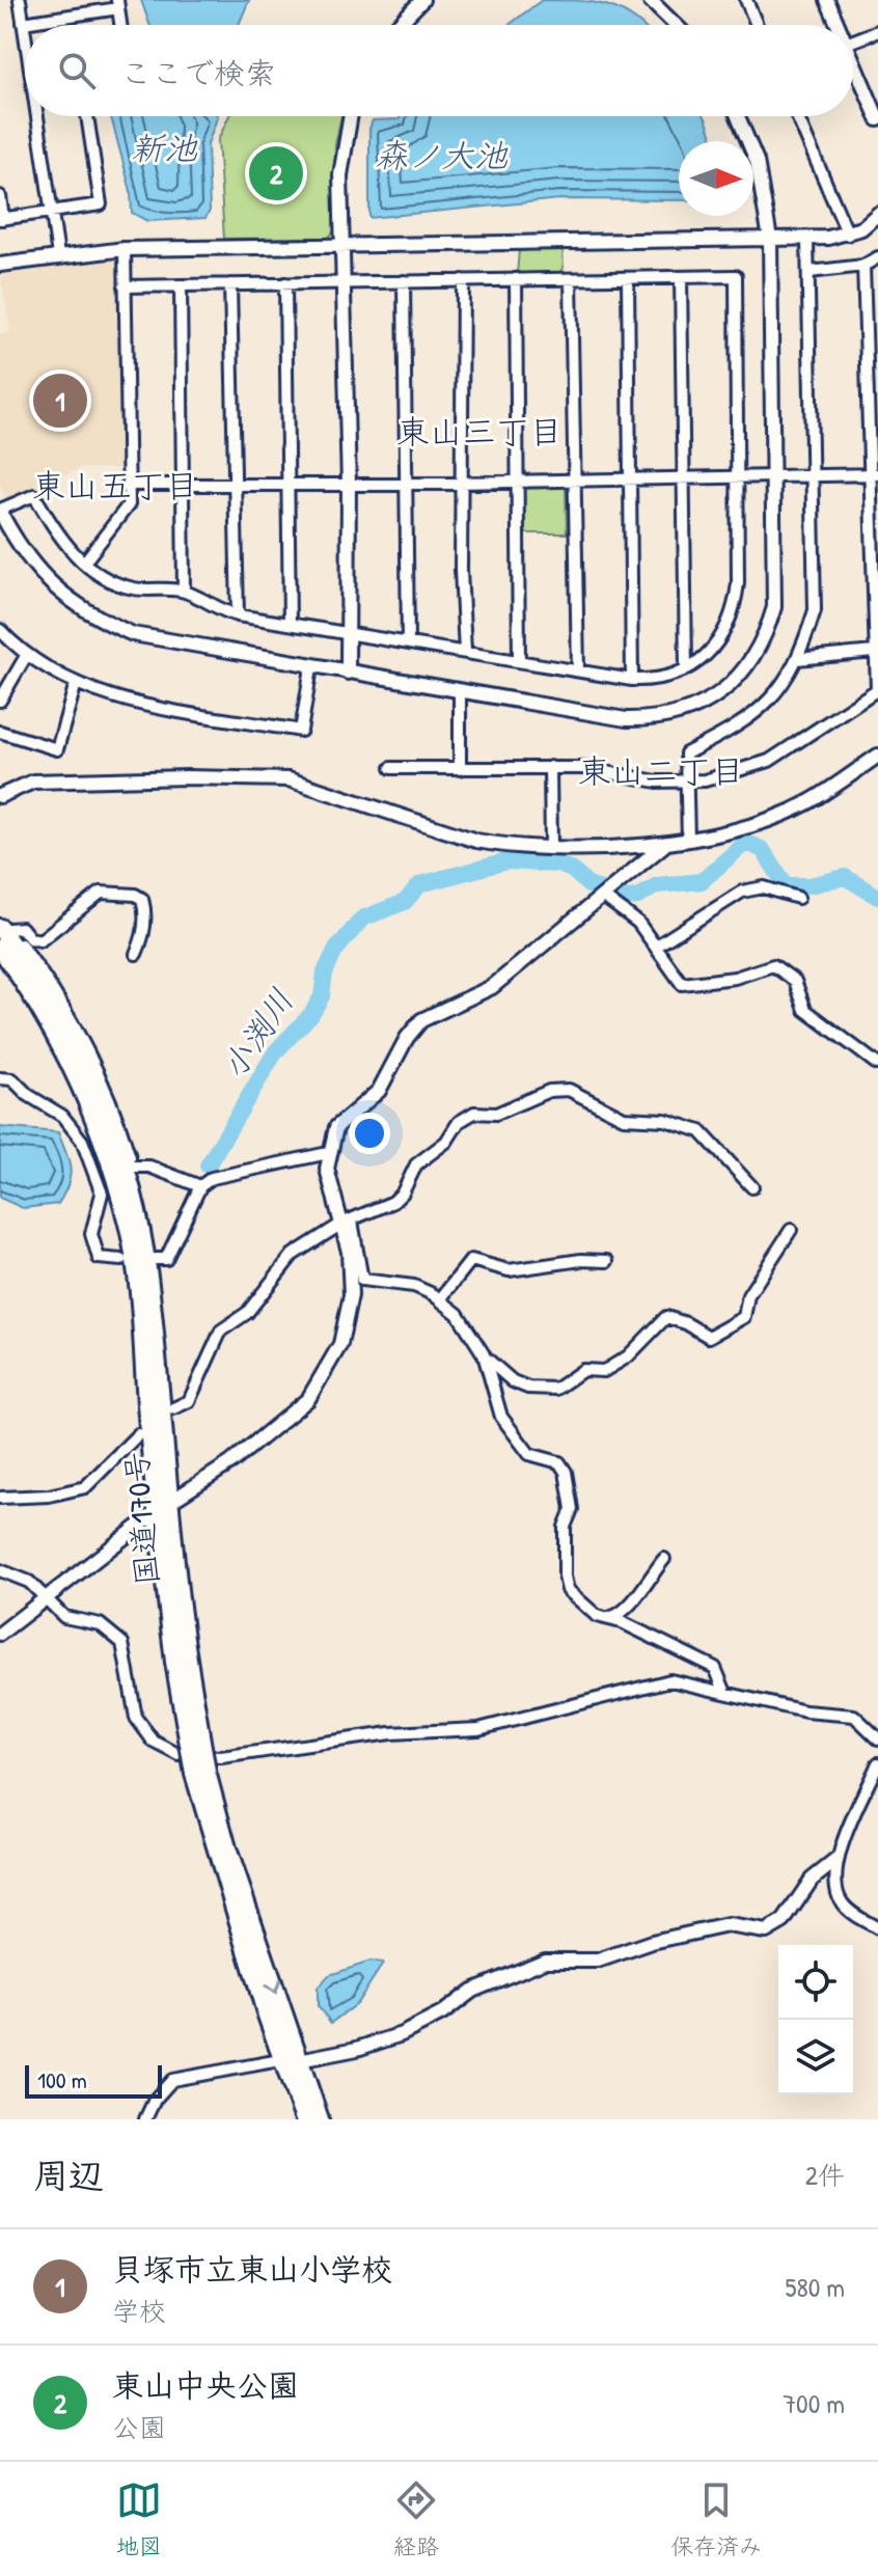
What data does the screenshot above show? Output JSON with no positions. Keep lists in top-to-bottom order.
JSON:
{
  "streets": {
    "highway": ["国道170号"]
  },
  "districts": ["東山三丁目", "東山五丁目", "東山二丁目"],
  "water": ["新池", "森ノ大池", "小渕川"],
  "scale_bar": "100 m",
  "north": "right",
  "page": {
    "search": "ここで検索",
    "pins": ["2", "1"],
    "scale": "100 m",
    "heading": ["周辺", "2件"],
    "list": [
      {
        "mark": "1",
        "name": "貝塚市立東山小学校",
        "note": "学校",
        "value": "580 m"
      },
      {
        "mark": "2",
        "name": "東山中央公園",
        "note": "公園",
        "value": "700 m"
      }
    ],
    "nav": ["地図", "経路", "保存済み"]
  }
}
